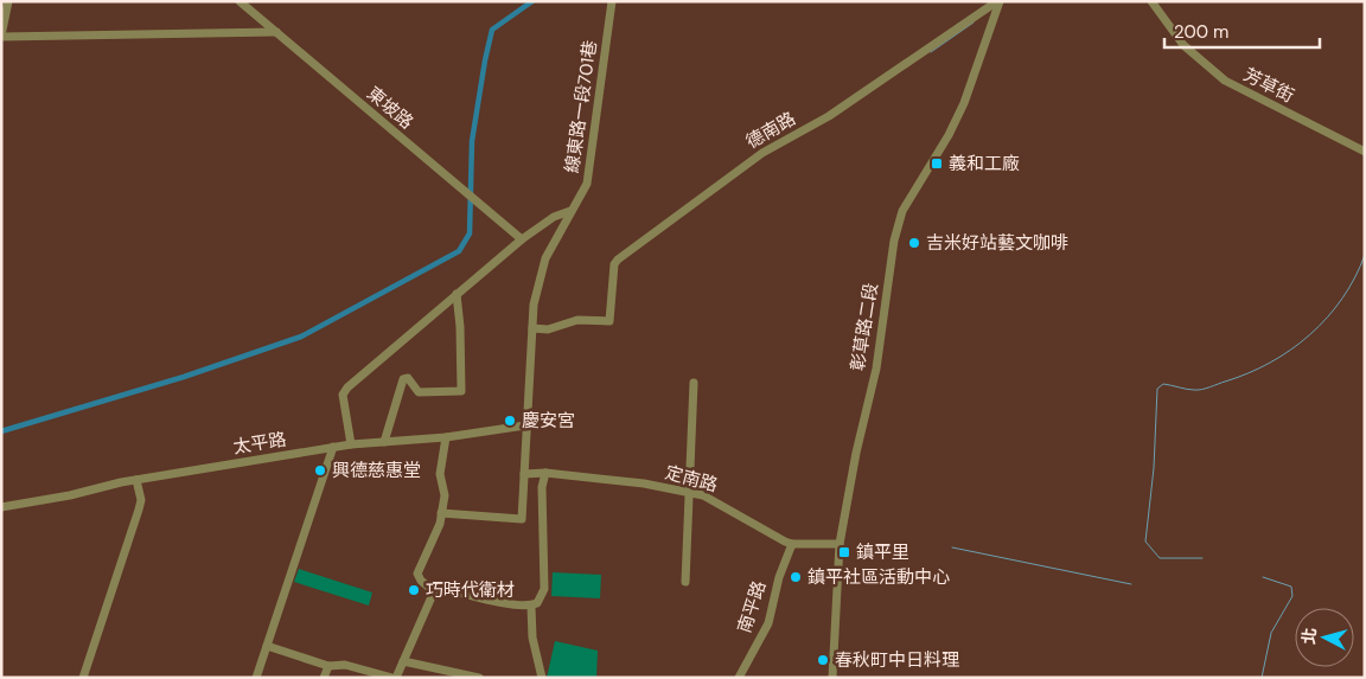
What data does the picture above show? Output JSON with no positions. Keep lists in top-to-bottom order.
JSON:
{
  "streets": {
    "street": [
      "芳草街",
      "線東路一段701巷",
      "東坡路",
      "德南路",
      "彰草路二段",
      "太平路",
      "定南路",
      "南平路"
    ]
  },
  "crossings": [
    ["線東路一段701巷", "德南路"],
    ["線東路一段701巷", "太平路"],
    ["線東路一段701巷", "定南路"],
    ["德南路", "彰草路二段"],
    ["彰草路二段", "定南路"],
    ["定南路", "南平路"]
  ],
  "places": {
    "transit": ["義和工廠", "鎮平里"],
    "other": [
      "吉米好站藝文咖啡",
      "慶安宮",
      "興德慈惠堂",
      "鎮平社區活動中心",
      "巧時代衛材",
      "春秋町中日料理"
    ]
  },
  "scale_bar": "200 m",
  "north": "left"
}
